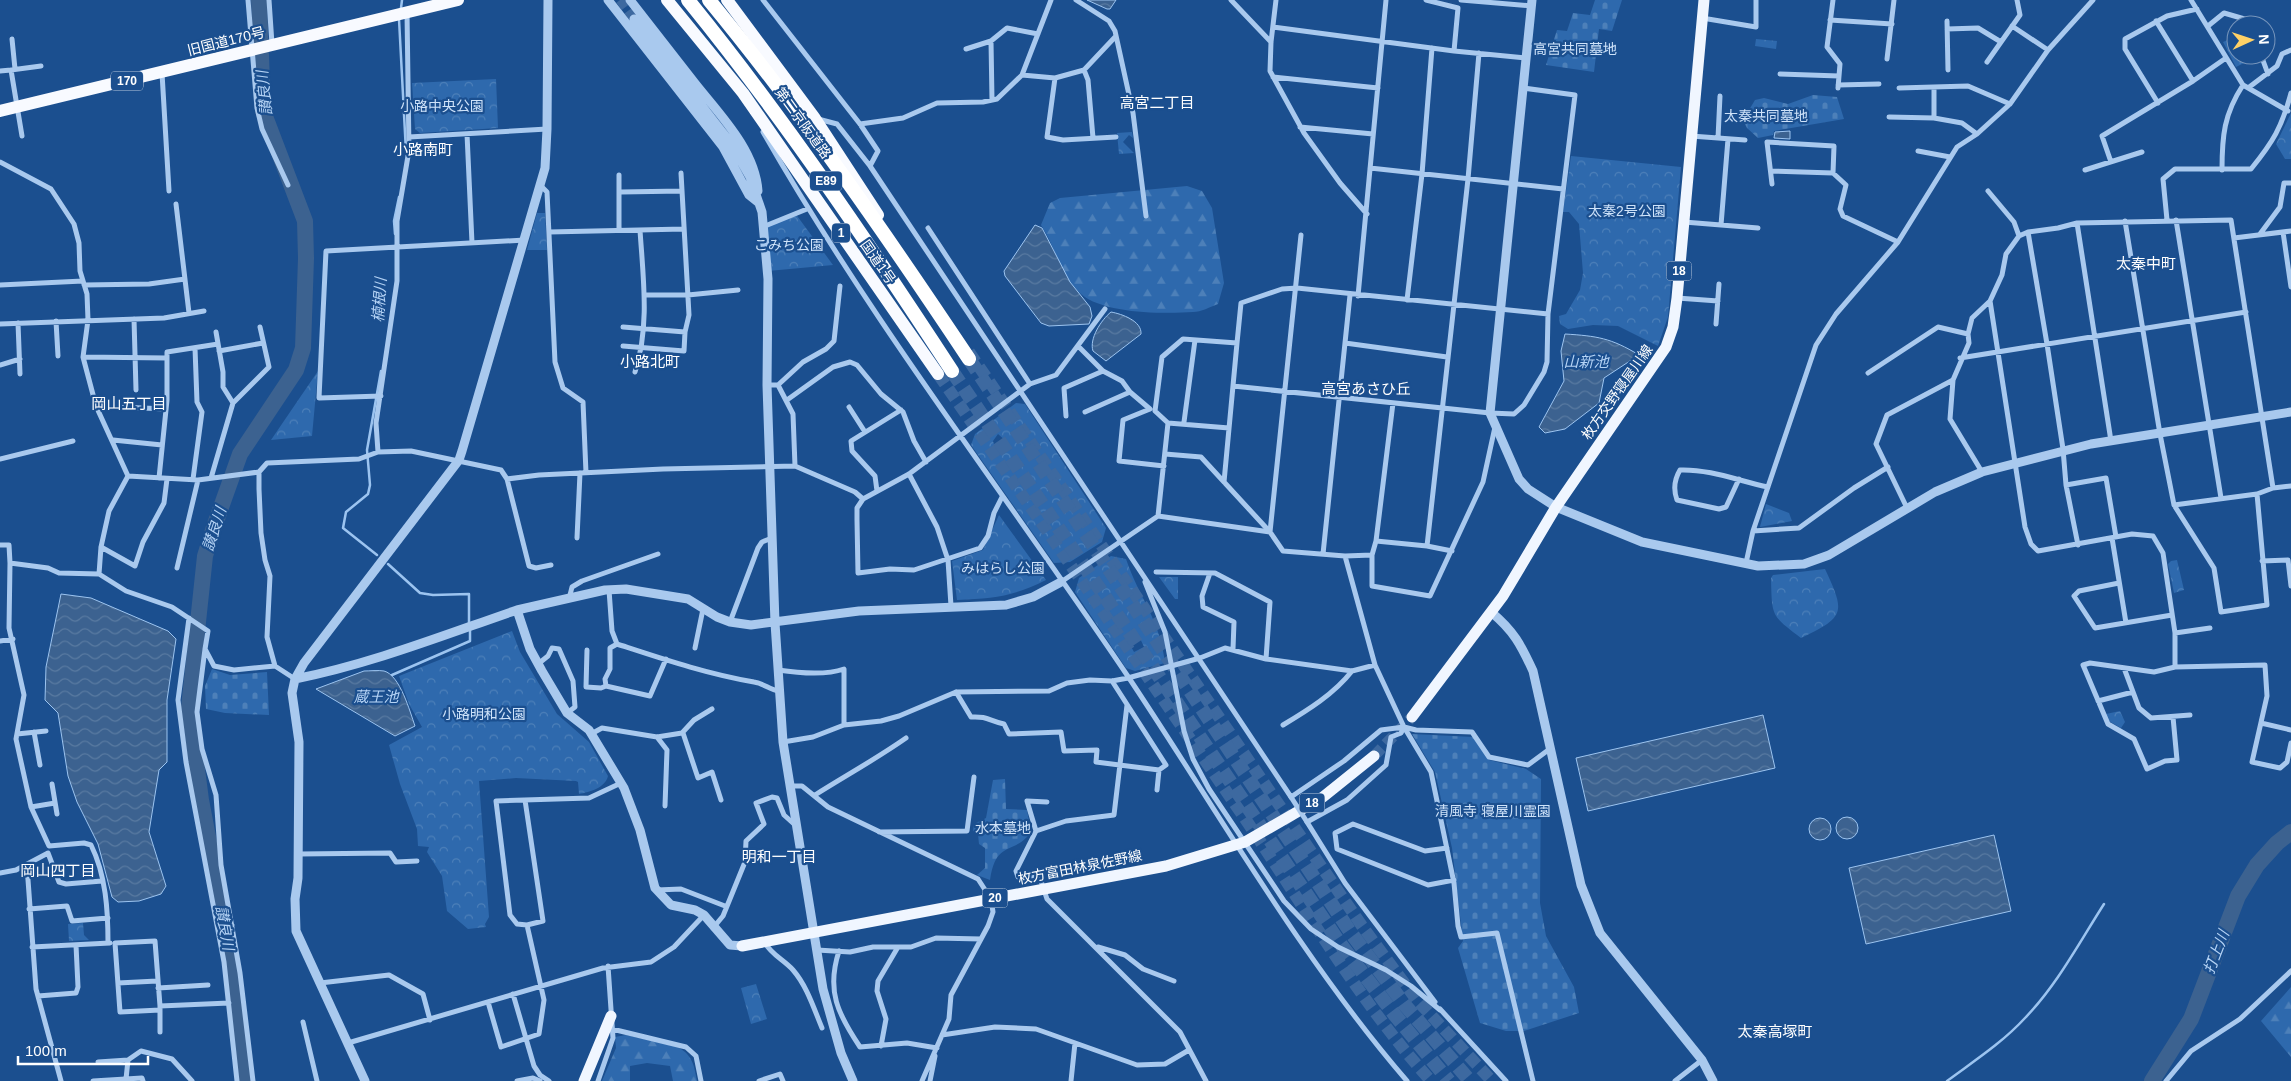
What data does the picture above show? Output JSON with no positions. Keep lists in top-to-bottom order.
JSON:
{
  "streets": {
    "highway": [
      "旧国道170号",
      "170",
      "第二京阪道路",
      "E89",
      "1",
      "国道1号"
    ],
    "main road": [
      "18",
      "枚方交野寝屋川線",
      "枚方富田林泉佐野線",
      "20"
    ]
  },
  "crossings": [
    ["第二京阪道路", "国道1号"],
    ["18", "枚方富田林泉佐野線"]
  ],
  "districts": [
    "高宮二丁目",
    "小路南町",
    "太秦中町",
    "小路北町",
    "高宮あさひ丘",
    "岡山五丁目",
    "明和一丁目",
    "岡山四丁目",
    "太秦高塚町"
  ],
  "water": [
    "讃良川",
    "楠根川",
    "山新池",
    "蔵王池",
    "打上川"
  ],
  "parks": [
    "高宮共同墓地",
    "小路中央公園",
    "太秦共同墓地",
    "太秦2号公園",
    "こみち公園",
    "みはらし公園",
    "小路明和公園",
    "清風寺 寝屋川霊園",
    "水本墓地"
  ],
  "scale_bar": "100 m",
  "north": "right"
}
